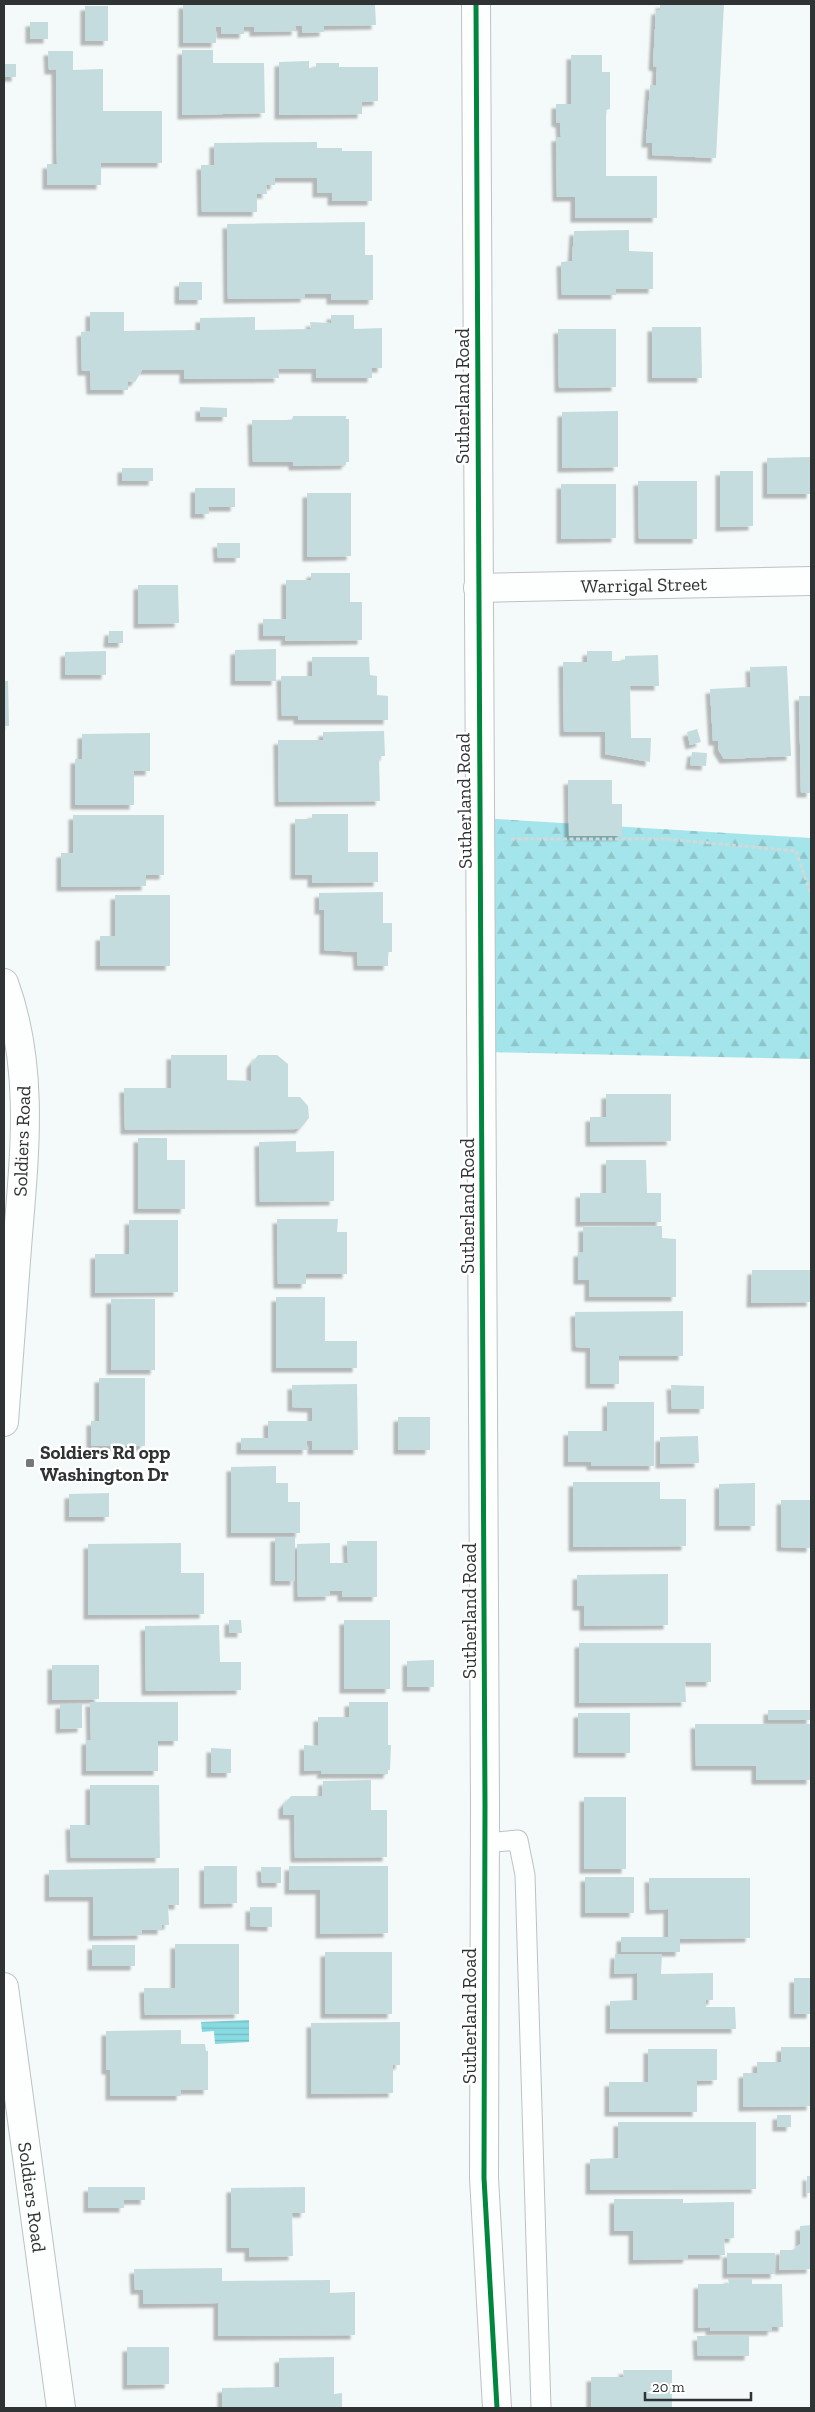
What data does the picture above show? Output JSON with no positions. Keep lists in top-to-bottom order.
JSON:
{
  "streets": {
    "street": ["Sutherland Road", "Warrigal Street", "Soldiers Road"]
  },
  "crossings": [
    ["Sutherland Road", "Warrigal Street"]
  ],
  "places": {
    "transit": ["Soldiers Rd opp Washington Dr"]
  },
  "scale_bar": "20 m"
}
